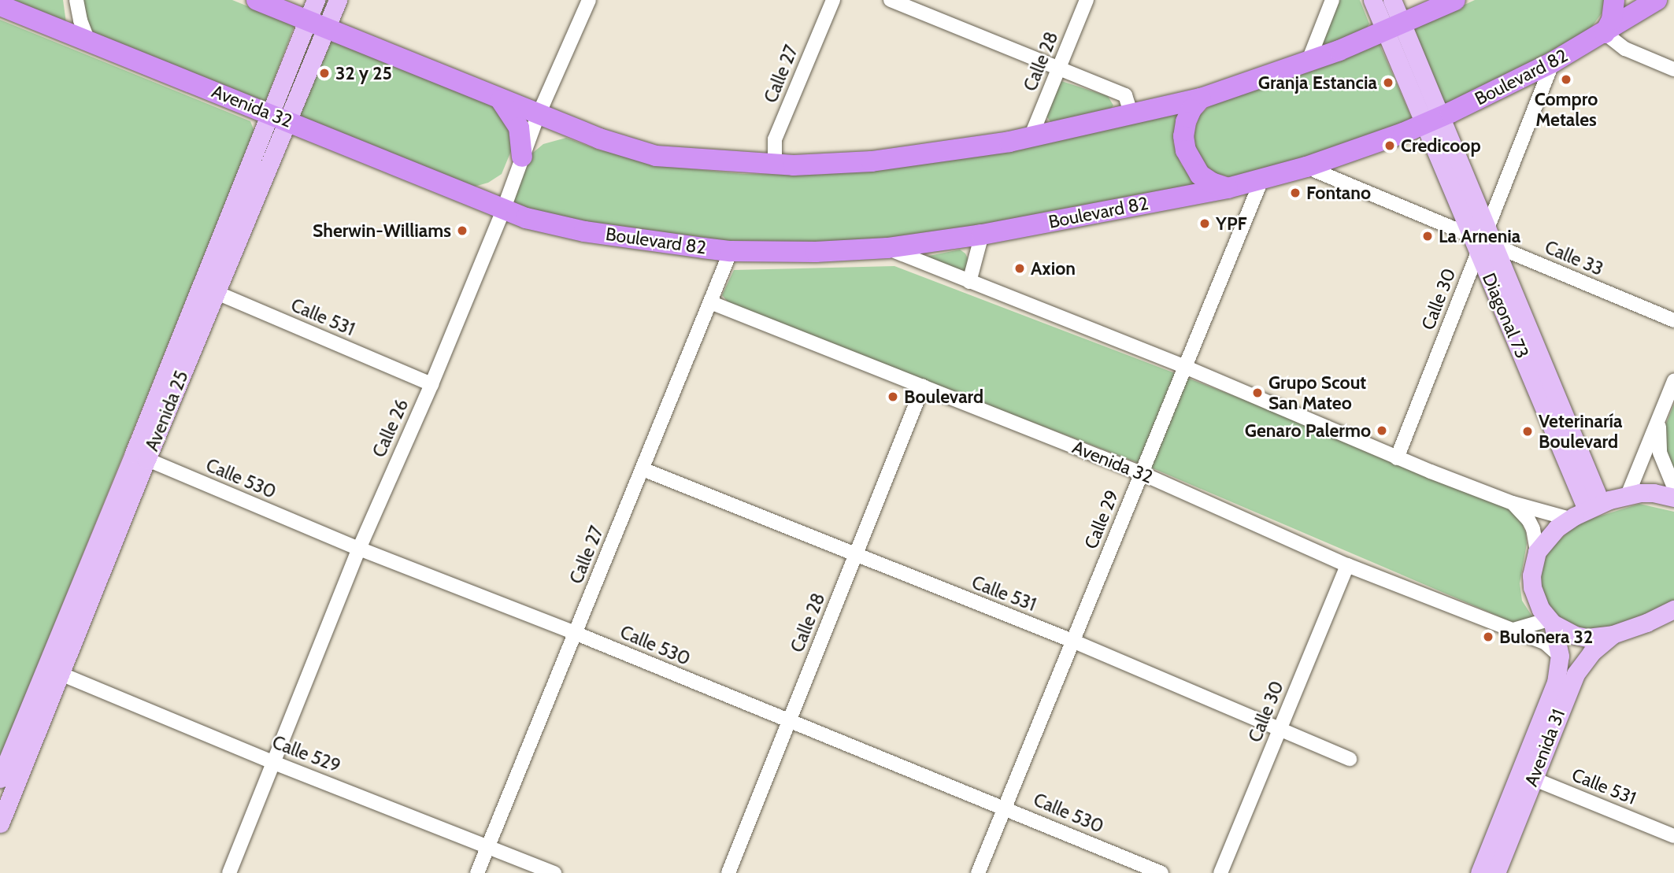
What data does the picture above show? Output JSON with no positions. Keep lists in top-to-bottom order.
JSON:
{
  "streets": {
    "highway": ["Boulevard 82", "Avenida 32"],
    "main road": ["Diagonal 73", "Avenida 25", "Avenida 31"],
    "street": [
      "Calle 28",
      "Calle 27",
      "Calle 33",
      "Calle 30",
      "Calle 531",
      "Calle 26",
      "Calle 530",
      "Calle 29",
      "Calle 529"
    ]
  },
  "crossings": [
    ["Calle 28", "Avenida 32"],
    ["Calle 28", "Calle 531"],
    ["Calle 28", "Calle 530"],
    ["Calle 27", "Boulevard 82"],
    ["Calle 27", "Avenida 32"],
    ["Calle 27", "Calle 531"],
    ["Calle 27", "Calle 530"],
    ["Calle 27", "Calle 529"],
    ["Boulevard 82", "Avenida 32"],
    ["Boulevard 82", "Calle 33"],
    ["Boulevard 82", "Calle 30"],
    ["Boulevard 82", "Diagonal 73"],
    ["Boulevard 82", "Calle 26"],
    ["Boulevard 82", "Calle 29"],
    ["Avenida 32", "Calle 30"],
    ["Avenida 32", "Avenida 25"],
    ["Avenida 32", "Calle 26"],
    ["Avenida 32", "Calle 29"],
    ["Avenida 32", "Avenida 31"],
    ["Calle 33", "Calle 30"],
    ["Calle 33", "Diagonal 73"],
    ["Calle 30", "Diagonal 73"],
    ["Calle 30", "Calle 531"],
    ["Calle 531", "Avenida 25"],
    ["Calle 531", "Calle 26"],
    ["Calle 531", "Calle 29"],
    ["Calle 531", "Avenida 31"],
    ["Avenida 25", "Calle 530"],
    ["Avenida 25", "Calle 529"],
    ["Calle 26", "Calle 530"],
    ["Calle 26", "Calle 529"],
    ["Calle 530", "Calle 29"]
  ],
  "places": [
    "32 y 25",
    "Compro Metales",
    "Granja Estancia",
    "Credicoop",
    "Fontano",
    "YPF",
    "Sherwin-Williams",
    "La Arnenia",
    "Axion",
    "Grupo Scout San Mateo",
    "Boulevard",
    "Genaro Palermo",
    "Veterinaría Boulevard",
    "Bulonera 32"
  ]
}
